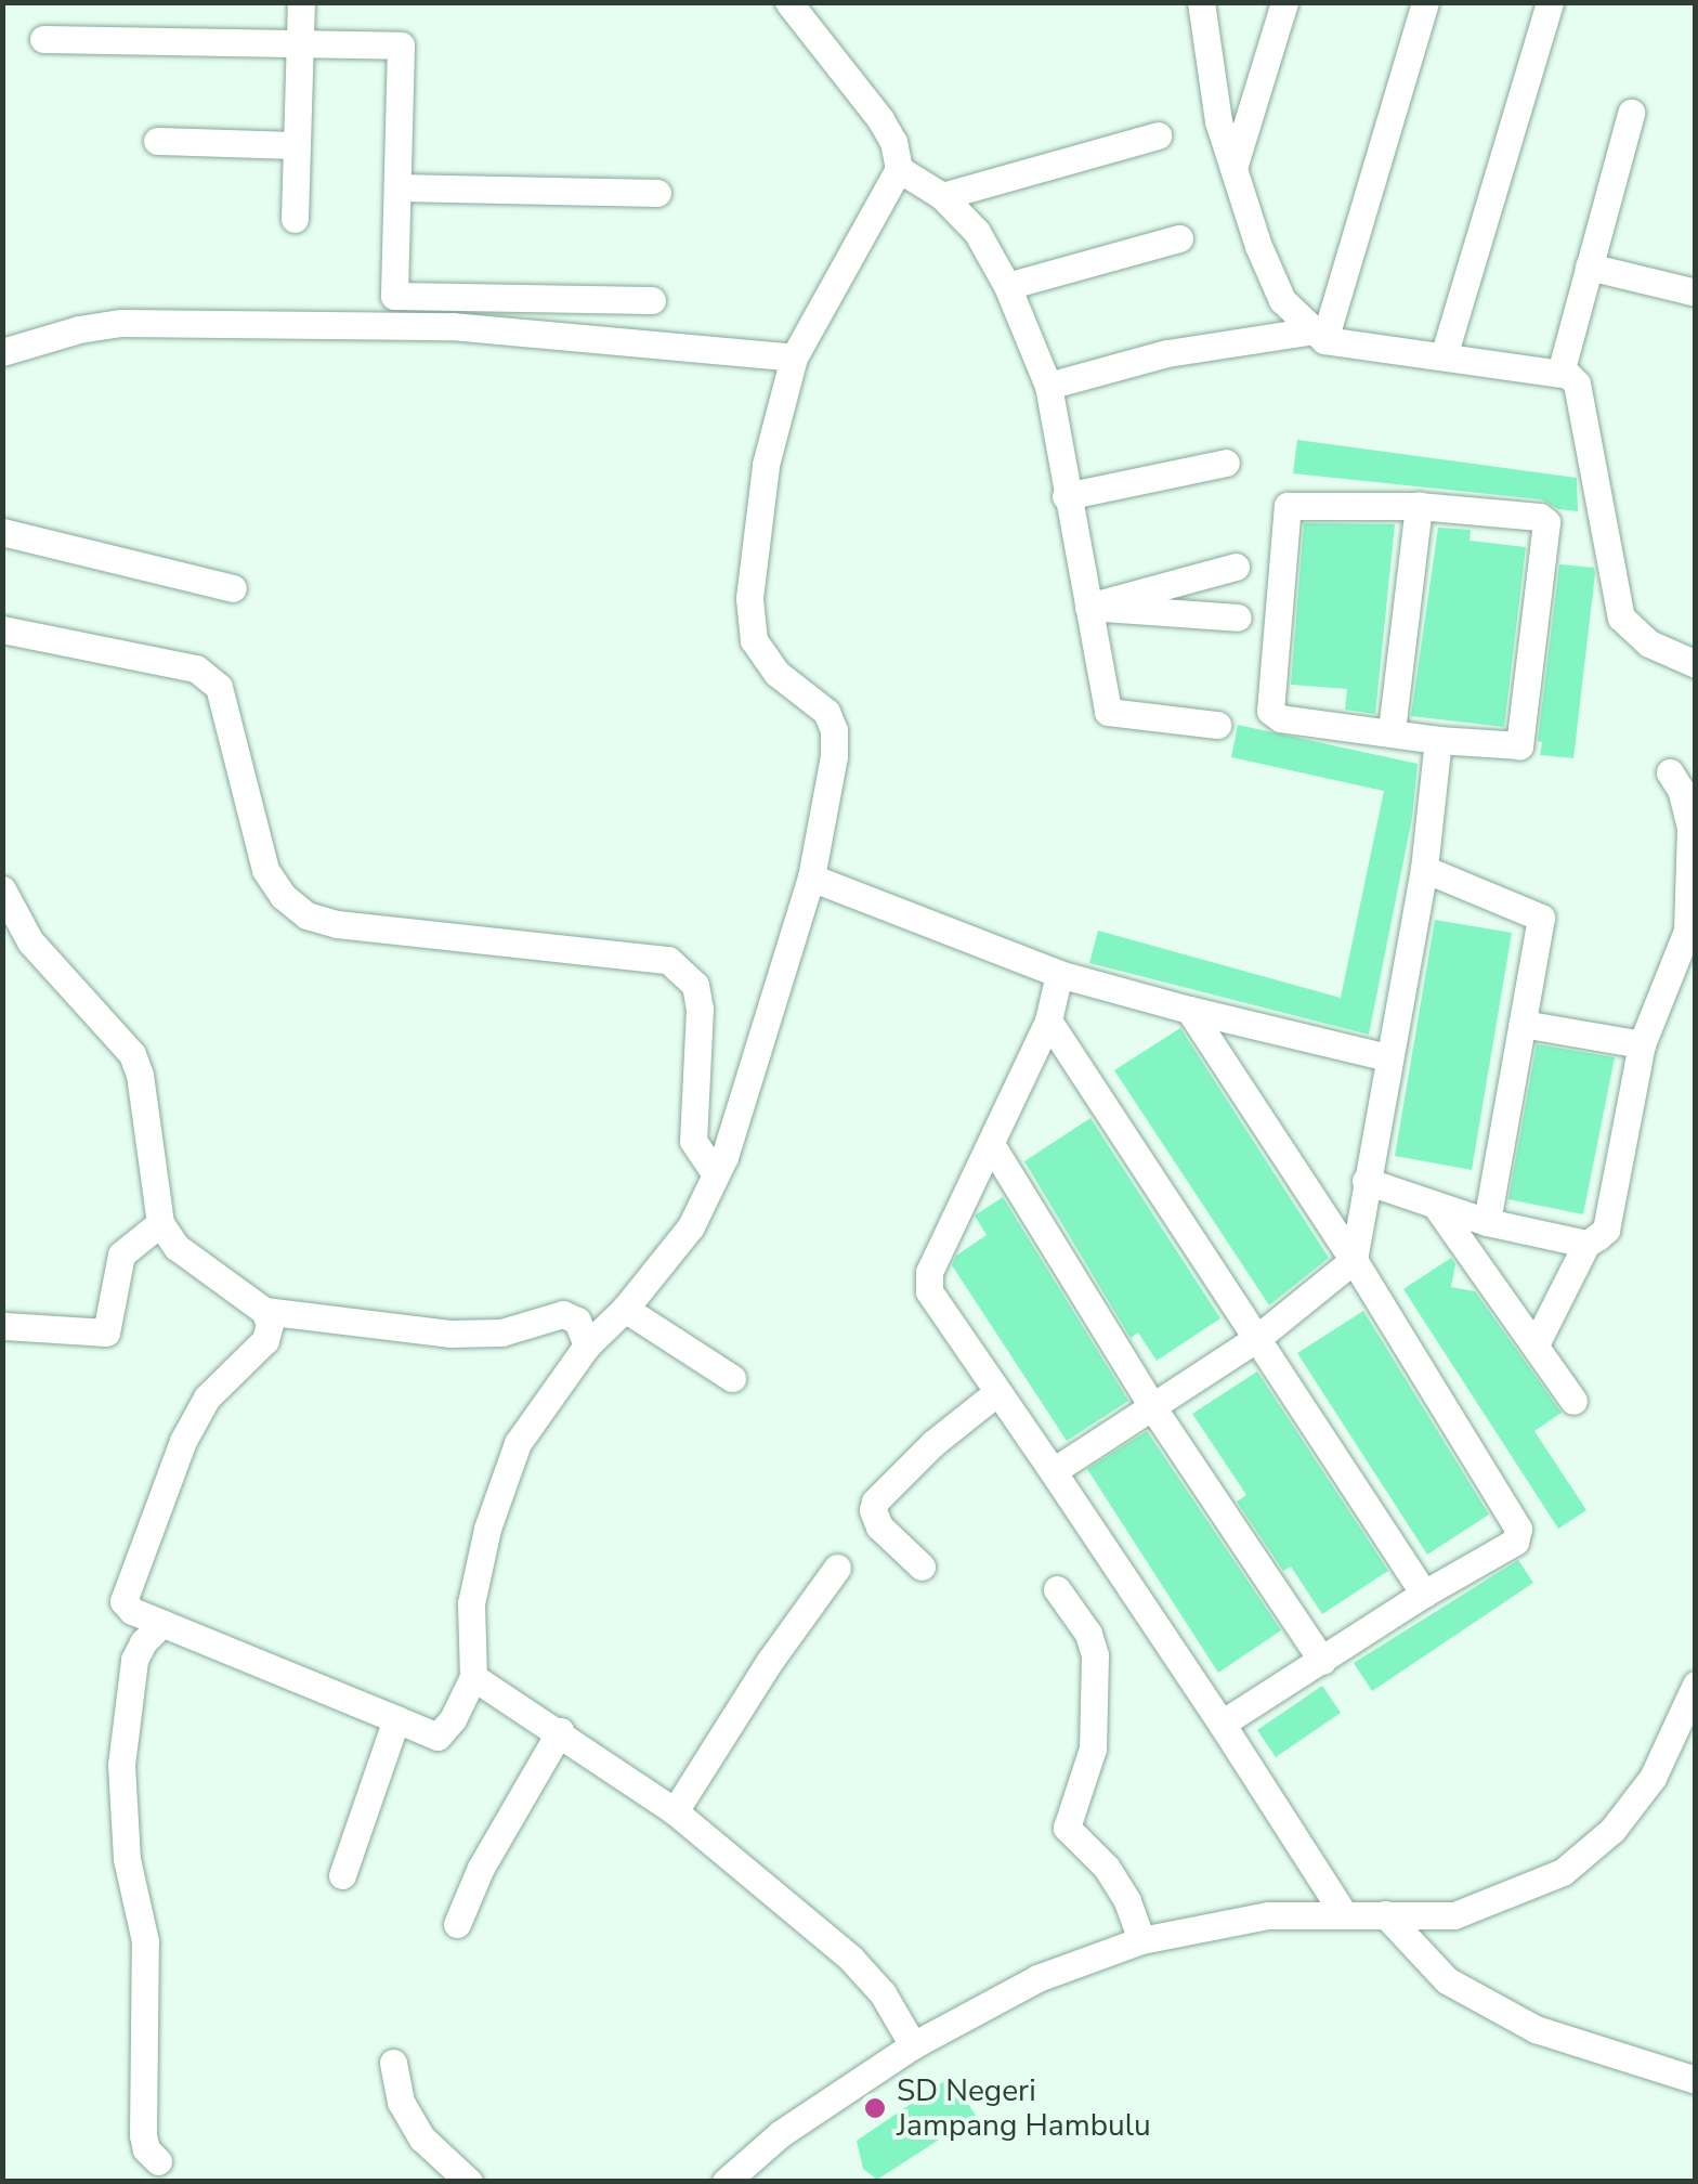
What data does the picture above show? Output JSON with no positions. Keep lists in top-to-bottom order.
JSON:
{
  "places": ["SD Negeri Jampang Hambulu"]
}
